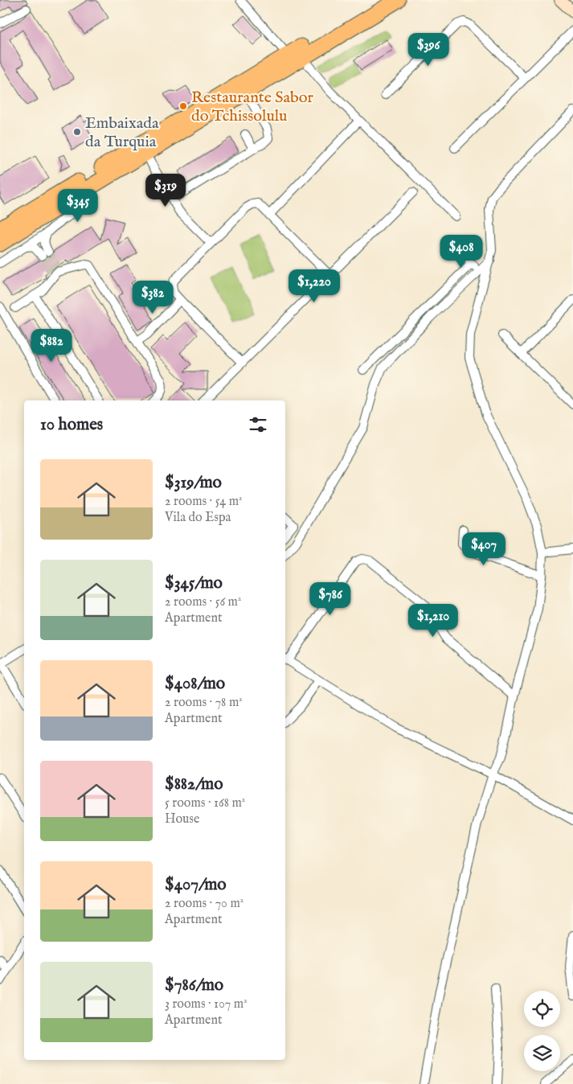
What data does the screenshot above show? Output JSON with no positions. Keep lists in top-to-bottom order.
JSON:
{
  "places": ["Restaurante Sabor do Tchissolulu", "Embaixada da Turquia"],
  "page": {
    "price": [
      "$396",
      "$319",
      "$345",
      "$408",
      "$1,220",
      "$382",
      "$882",
      "$407",
      "$786",
      "$1,210"
    ],
    "heading": "10 homes",
    "list": [
      {
        "name": "$319/mo",
        "note": "2 rooms · 54 m² · Vila do Espa"
      },
      {
        "name": "$345/mo",
        "note": "2 rooms · 56 m² · Apartment"
      },
      {
        "name": "$408/mo",
        "note": "2 rooms · 78 m² · Apartment"
      },
      {
        "name": "$882/mo",
        "note": "5 rooms · 168 m² · House"
      },
      {
        "name": "$407/mo",
        "note": "2 rooms · 70 m² · Apartment"
      },
      {
        "name": "$786/mo",
        "note": "3 rooms · 107 m² · Apartment"
      }
    ]
  }
}
